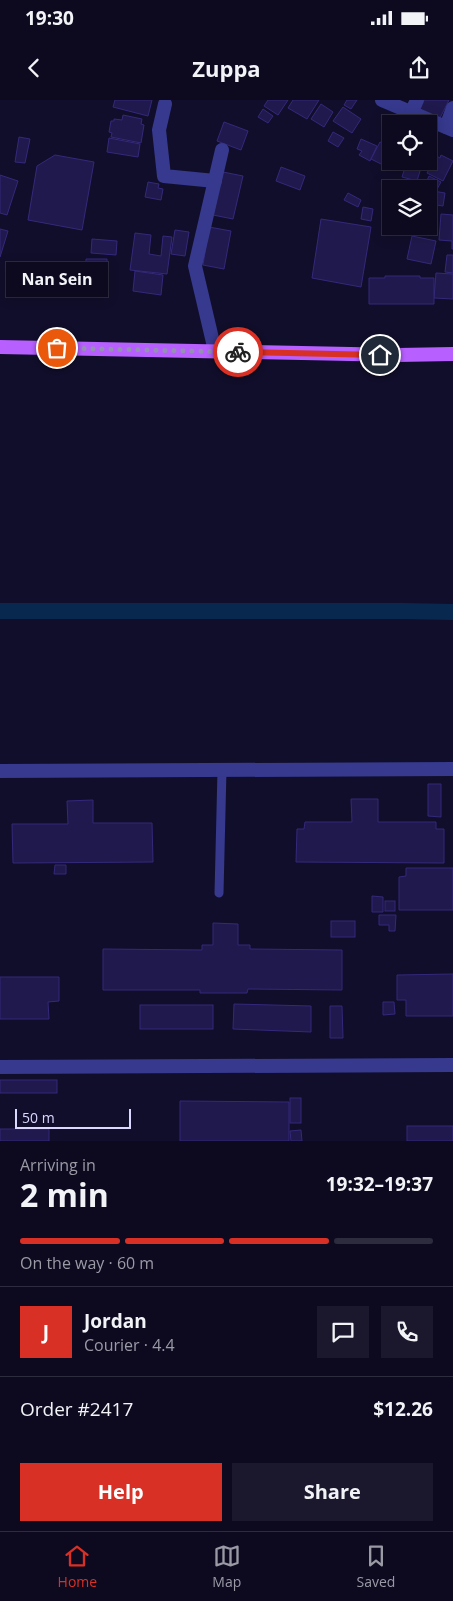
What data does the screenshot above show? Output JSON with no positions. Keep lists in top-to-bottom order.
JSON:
{
  "places": ["Nan Sein"],
  "scale_bar": "50 m",
  "page": {
    "status": "19:30",
    "header": "Zuppa",
    "bubble": "Nan Sein",
    "scale": "50 m",
    "heading": ["2 min", "Arriving in", "19:32–19:37"],
    "panel": [
      "Jordan",
      "Courier · 4.4",
      "Order #2417",
      "$12.26"
    ],
    "bar": "On the way · 60 m",
    "round": "J",
    "buttons": ["Help", "Share"],
    "tabs": ["Home", "Map", "Saved"]
  }
}
